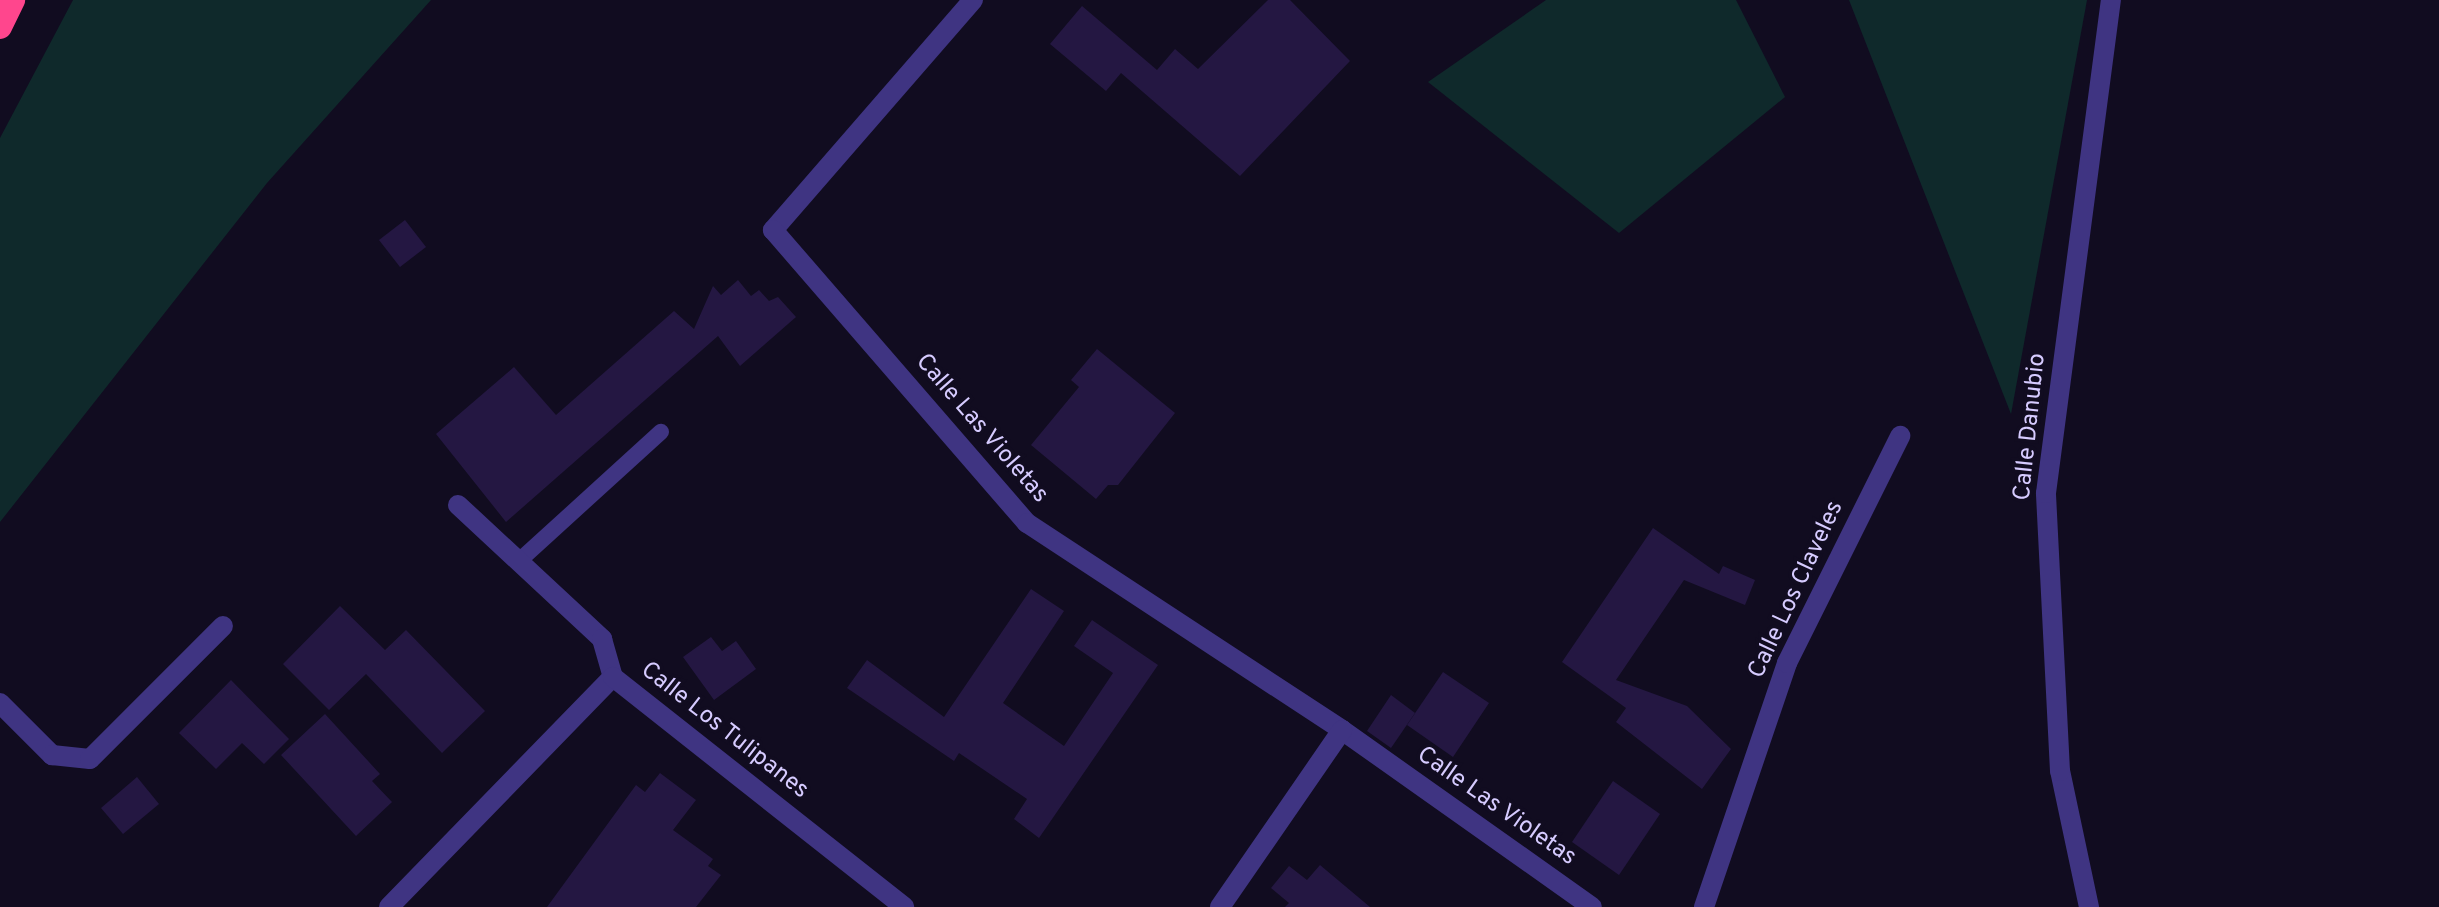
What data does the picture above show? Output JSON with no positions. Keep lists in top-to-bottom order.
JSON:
{
  "streets": {
    "street": [
      "Calle Danubio",
      "Calle Las Violetas",
      "Calle Los Claveles",
      "Calle Los Tulipanes"
    ]
  }
}
